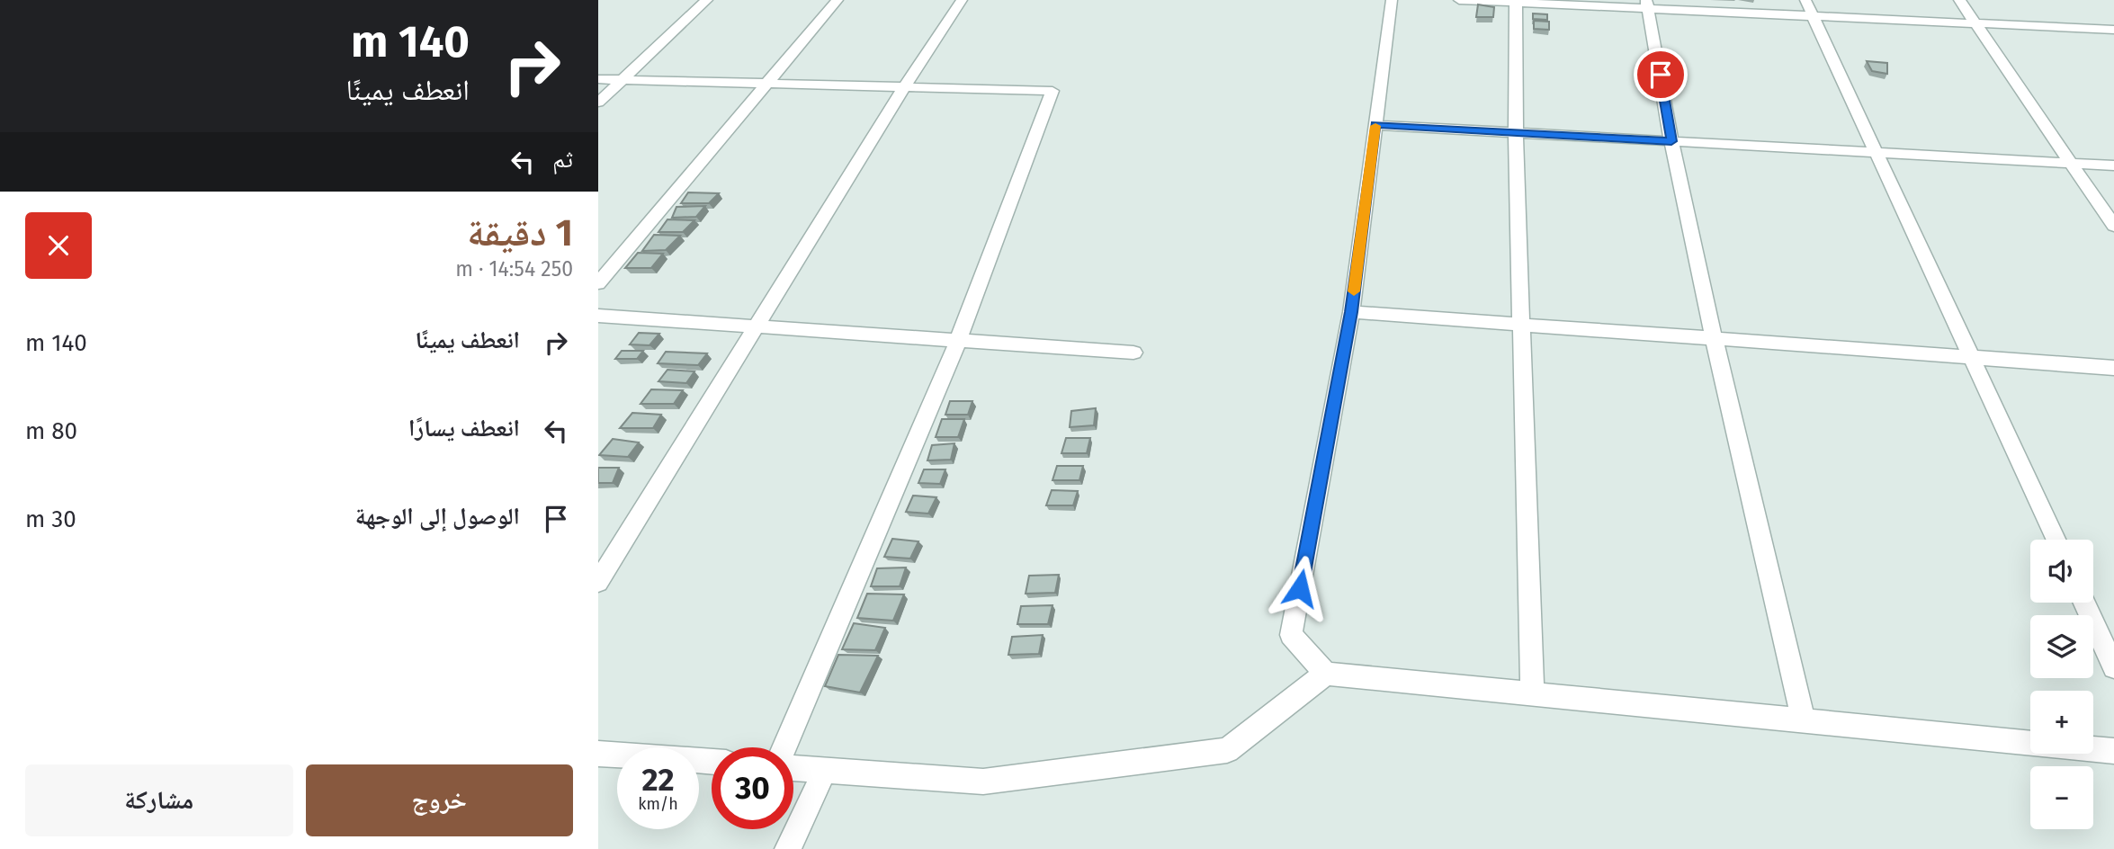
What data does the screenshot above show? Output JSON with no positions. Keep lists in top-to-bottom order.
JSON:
{
  "page": {
    "turn": ["140 m", "انعطف يمينًا"],
    "then": "ثم",
    "heading": ["1 دقيقة", "250 m · 14:54"],
    "list": [
      {
        "name": "انعطف يمينًا",
        "value": "140 m"
      },
      {
        "name": "انعطف يسارًا",
        "value": "80 m"
      },
      {
        "name": "الوصول إلى الوجهة",
        "value": "30 m"
      }
    ],
    "map_buttons": ["+", "−"],
    "speed": "22 km/h",
    "limit": "30",
    "buttons": ["خروج", "مشاركة"]
  }
}
